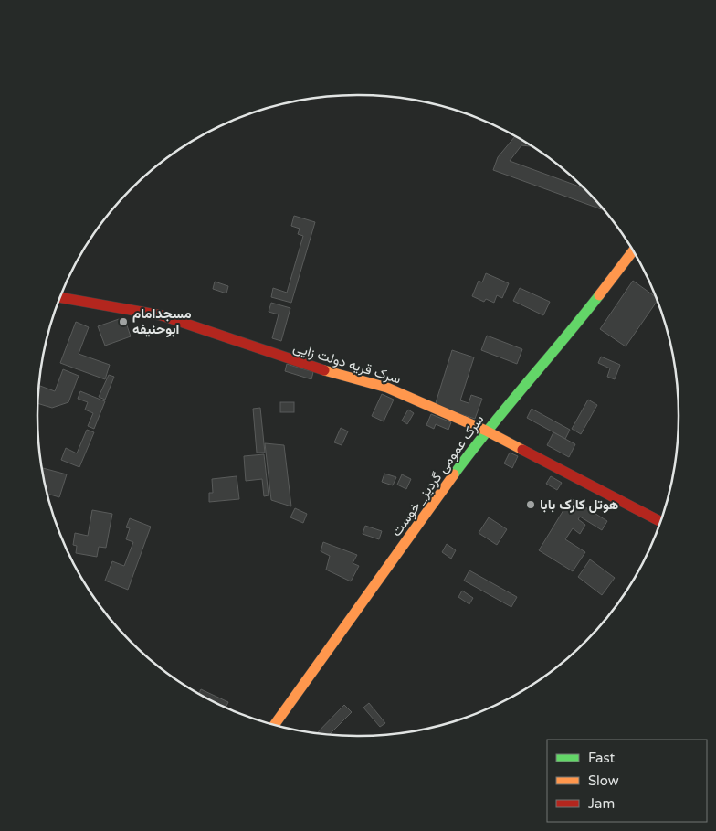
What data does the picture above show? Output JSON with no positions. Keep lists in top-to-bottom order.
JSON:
{
  "streets": {
    "main road": ["سرک قریه دولت زایی", "سرک عمومی گردیز_خوست"]
  },
  "crossings": [
    ["سرک قریه دولت زایی", "سرک عمومی گردیز_خوست"]
  ],
  "places": ["مسجدامام ابوحنیفه", "هوتل کارک بابا"],
  "legend": ["Fast", "Slow", "Jam"]
}
